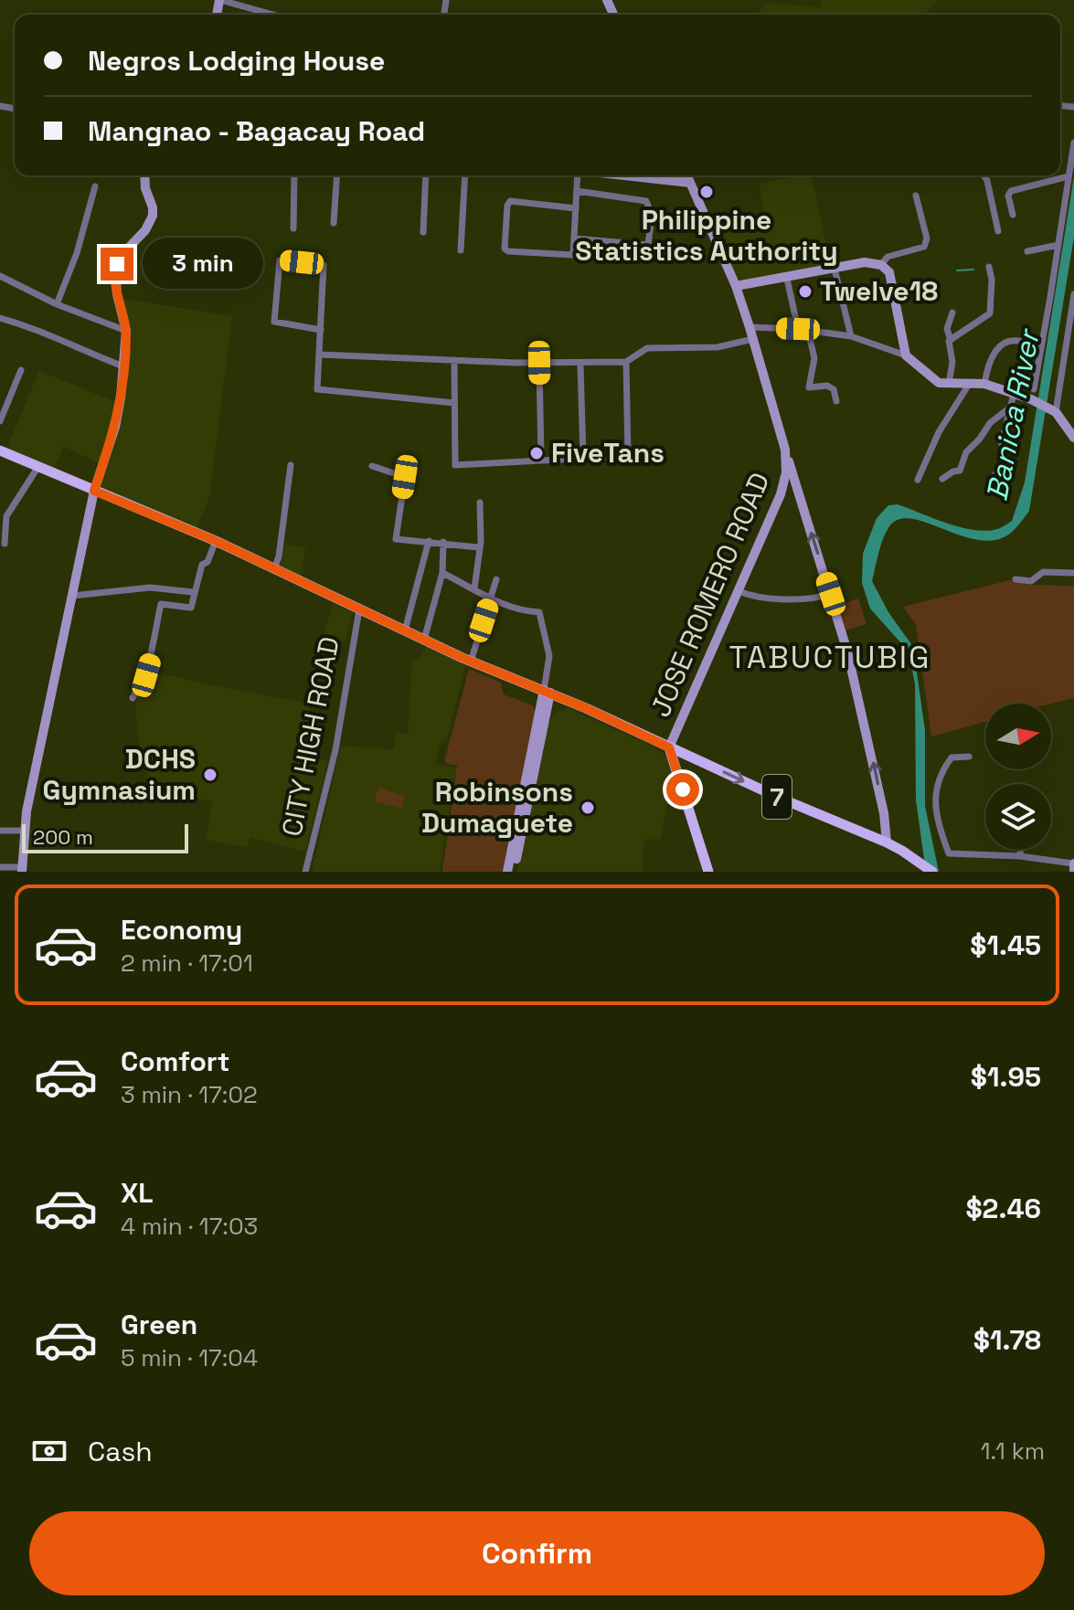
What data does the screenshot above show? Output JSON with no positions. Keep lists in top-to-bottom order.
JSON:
{
  "streets": {
    "main road": ["7"],
    "street": ["JOSE ROMERO ROAD", "CITY HIGH ROAD"]
  },
  "crossings": [
    ["JOSE ROMERO ROAD", "7"],
    ["CITY HIGH ROAD", "7"]
  ],
  "districts": ["TABUCTUBIG"],
  "water": ["Banica River"],
  "places": [
    "Philippine Statistics Authority",
    "Twelve18",
    "FiveTans",
    "DCHS Gymnasium",
    "Robinsons Dumaguete"
  ],
  "scale_bar": "200 m",
  "north": "right",
  "page": {
    "banner": ["Negros Lodging House", "Mangnao - Bagacay Road"],
    "bubble": "3 min",
    "scale": "200 m",
    "list": [
      {
        "name": "Economy",
        "note": "2 min · 17:01",
        "value": "$1.45"
      },
      {
        "name": "Comfort",
        "note": "3 min · 17:02",
        "value": "$1.95"
      },
      {
        "name": "XL",
        "note": "4 min · 17:03",
        "value": "$2.46"
      },
      {
        "name": "Green",
        "note": "5 min · 17:04",
        "value": "$1.78"
      }
    ],
    "pay": ["Cash", "1.1 km"],
    "buttons": "Confirm"
  }
}
